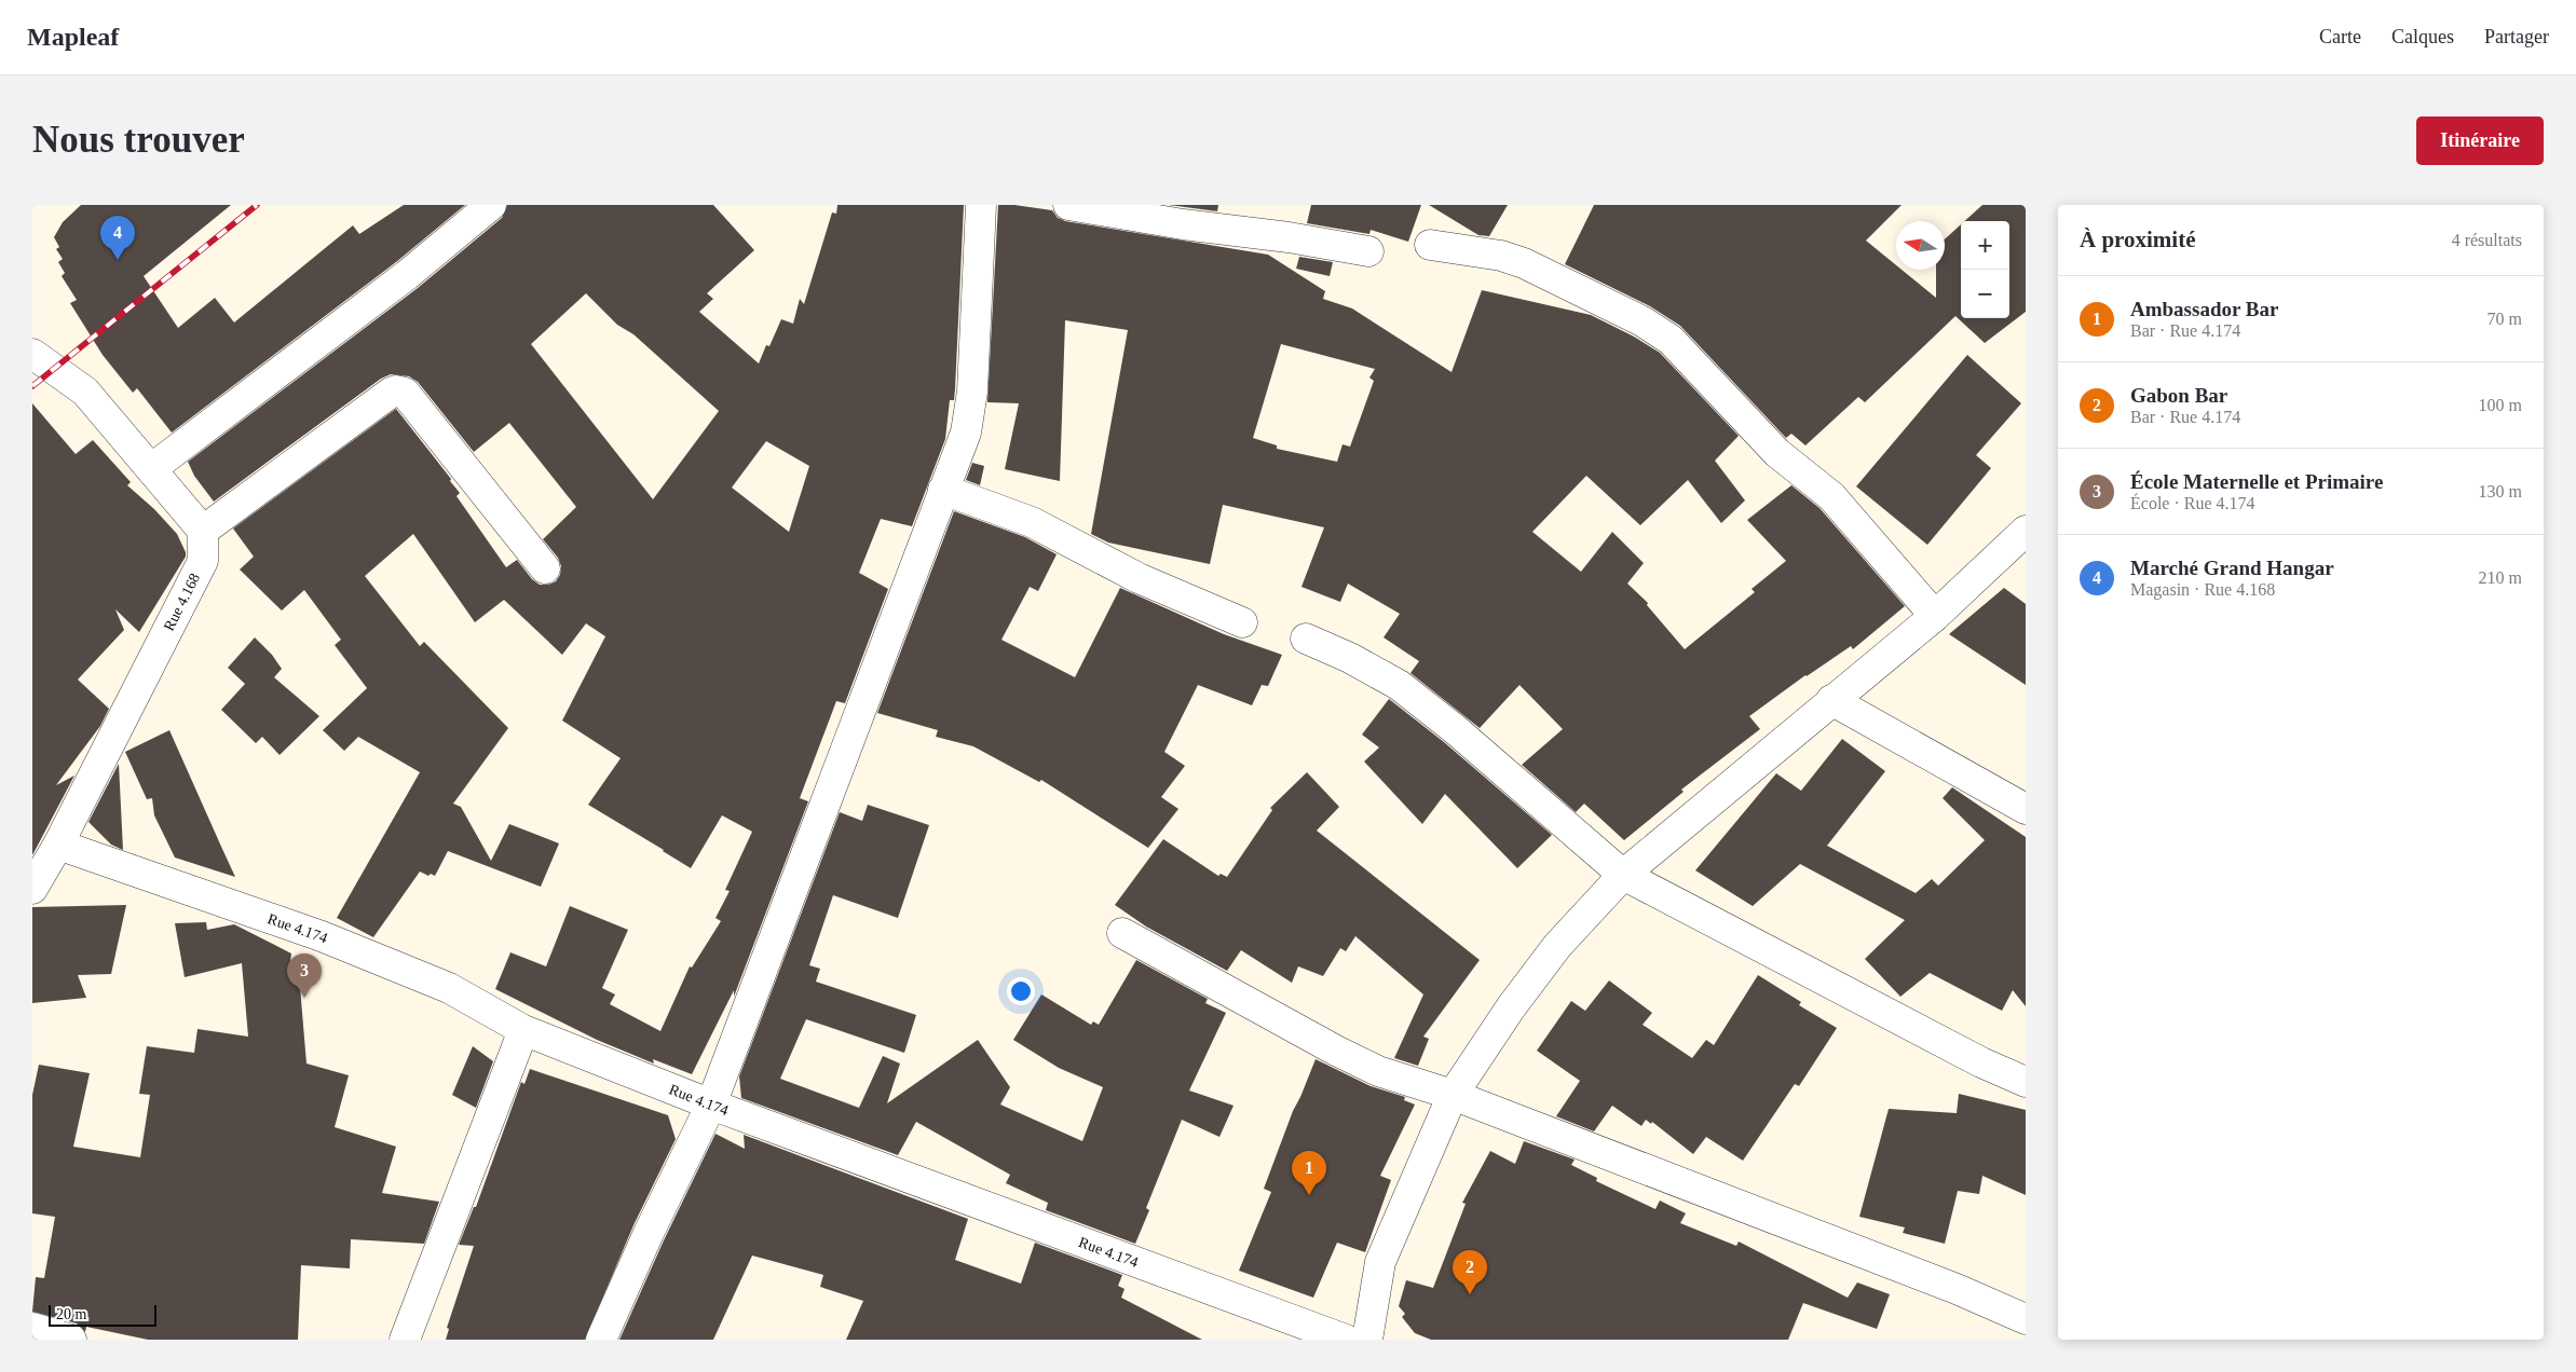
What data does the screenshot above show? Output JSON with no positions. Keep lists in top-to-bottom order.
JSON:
{
  "streets": {
    "street": ["Rue 4.168", "Rue 4.174"]
  },
  "crossings": [
    ["Rue 4.168", "Rue 4.174"]
  ],
  "scale_bar": "20 m",
  "north": "left",
  "page": {
    "header": "Mapleaf",
    "nav": ["Carte", "Calques", "Partager"],
    "buttons": "Itinéraire",
    "title": "Nous trouver",
    "heading": ["À proximité", "4 résultats"],
    "pins": [
      "4",
      "3",
      "1",
      "2"
    ],
    "map_buttons": ["+", "−"],
    "list": [
      {
        "mark": "1",
        "name": "Ambassador Bar",
        "note": "Bar · Rue 4.174",
        "value": "70 m"
      },
      {
        "mark": "2",
        "name": "Gabon Bar",
        "note": "Bar · Rue 4.174",
        "value": "100 m"
      },
      {
        "mark": "3",
        "name": "École Maternelle et Primaire",
        "note": "École · Rue 4.174",
        "value": "130 m"
      },
      {
        "mark": "4",
        "name": "Marché Grand Hangar",
        "note": "Magasin · Rue 4.168",
        "value": "210 m"
      }
    ],
    "scale": "20 m"
  }
}
